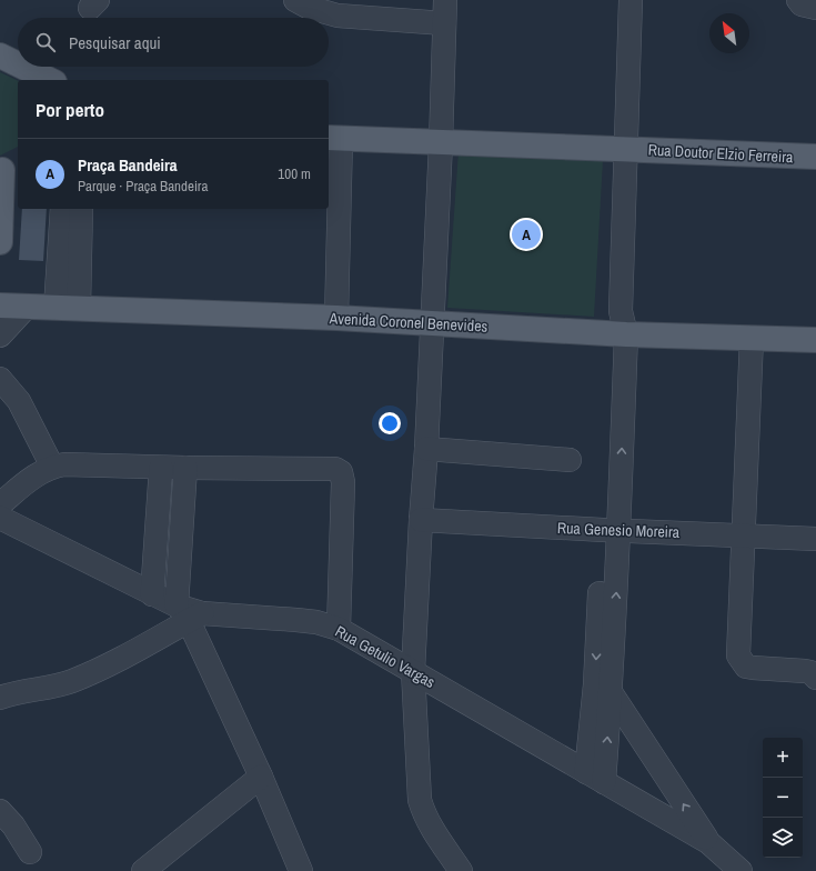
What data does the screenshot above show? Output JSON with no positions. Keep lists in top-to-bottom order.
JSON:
{
  "streets": {
    "main road": ["Rua Doutor Elzio Ferreira", "Avenida Coronel Benevides"],
    "street": ["Rua Genesio Moreira", "Rua Getulio Vargas"]
  },
  "north": "top left",
  "page": {
    "search": "Pesquisar aqui",
    "heading": "Por perto",
    "list": [
      {
        "mark": "A",
        "name": "Praça Bandeira",
        "note": "Parque · Praça Bandeira",
        "value": "100 m"
      }
    ],
    "pins": "A",
    "map_buttons": ["+", "−"]
  }
}
